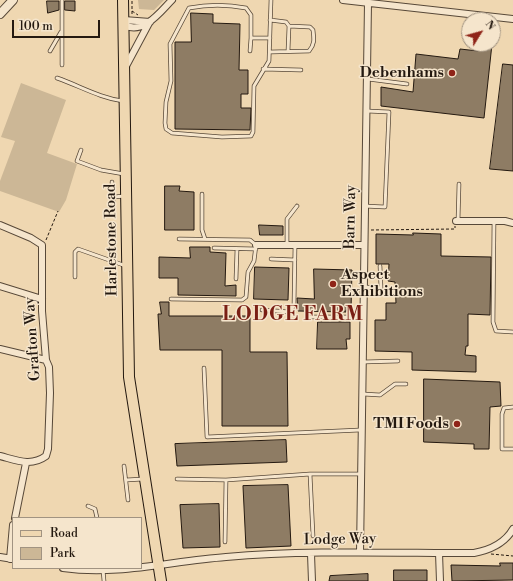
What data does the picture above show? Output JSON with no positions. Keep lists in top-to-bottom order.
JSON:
{
  "streets": {
    "main road": ["Harlestone Road"],
    "street": ["Barn Way", "Grafton Way", "Lodge Way"]
  },
  "crossings": [
    ["Barn Way", "Lodge Way"],
    ["Harlestone Road", "Lodge Way"]
  ],
  "districts": ["LODGE FARM"],
  "places": ["Debenhams", "Aspect Exhibitions", "TMI Foods"],
  "legend": ["Road", "Park"],
  "scale_bar": "100 m",
  "north": "top right"
}
